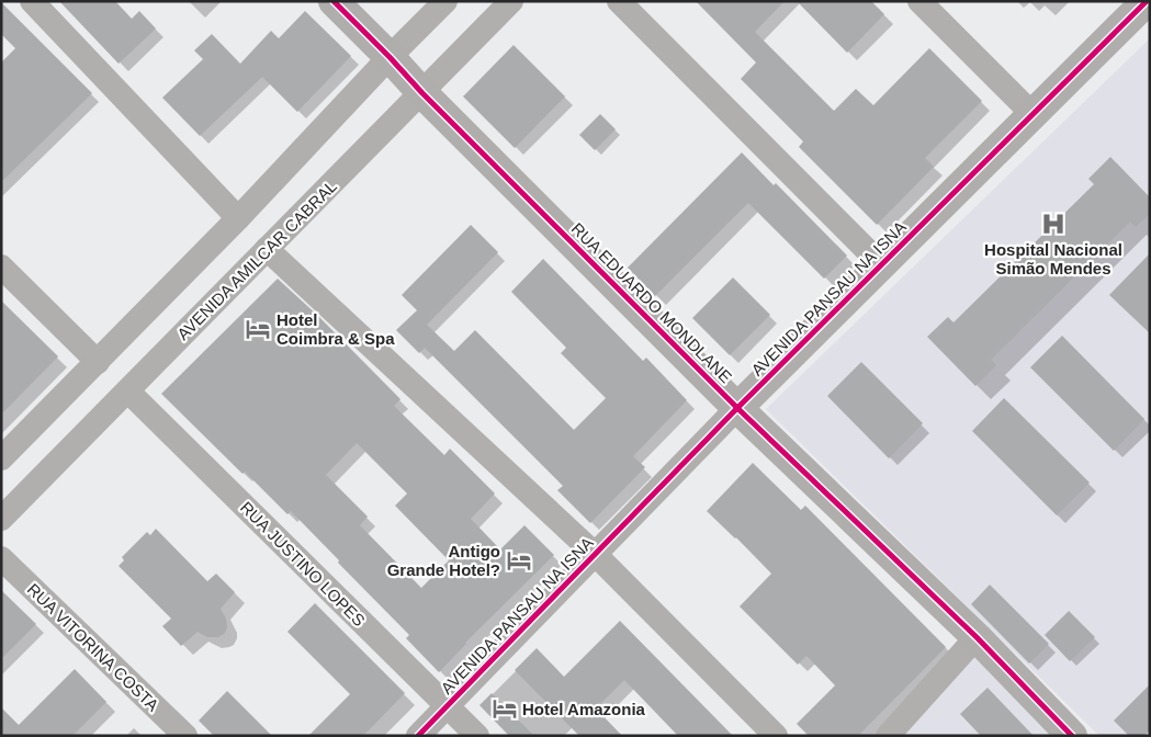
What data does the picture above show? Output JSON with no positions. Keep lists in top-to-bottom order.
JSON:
{
  "streets": {
    "street": [
      "AVENIDA AMILCAR CABRAL",
      "AVENIDA PANSAU NA ISNA",
      "RUA EDUARDO MONDLANE",
      "RUA JUSTINO LOPES",
      "RUA VITORINA COSTA"
    ]
  },
  "crossings": [
    ["AVENIDA AMILCAR CABRAL", "RUA EDUARDO MONDLANE"],
    ["AVENIDA AMILCAR CABRAL", "RUA JUSTINO LOPES"],
    ["AVENIDA PANSAU NA ISNA", "RUA EDUARDO MONDLANE"],
    ["AVENIDA PANSAU NA ISNA", "RUA JUSTINO LOPES"]
  ],
  "places": {
    "hospital": ["Hospital Nacional Simão Mendes"],
    "hotel": ["Hotel Coimbra & Spa", "Antigo Grande Hotel?", "Hotel Amazonia"]
  }
}
